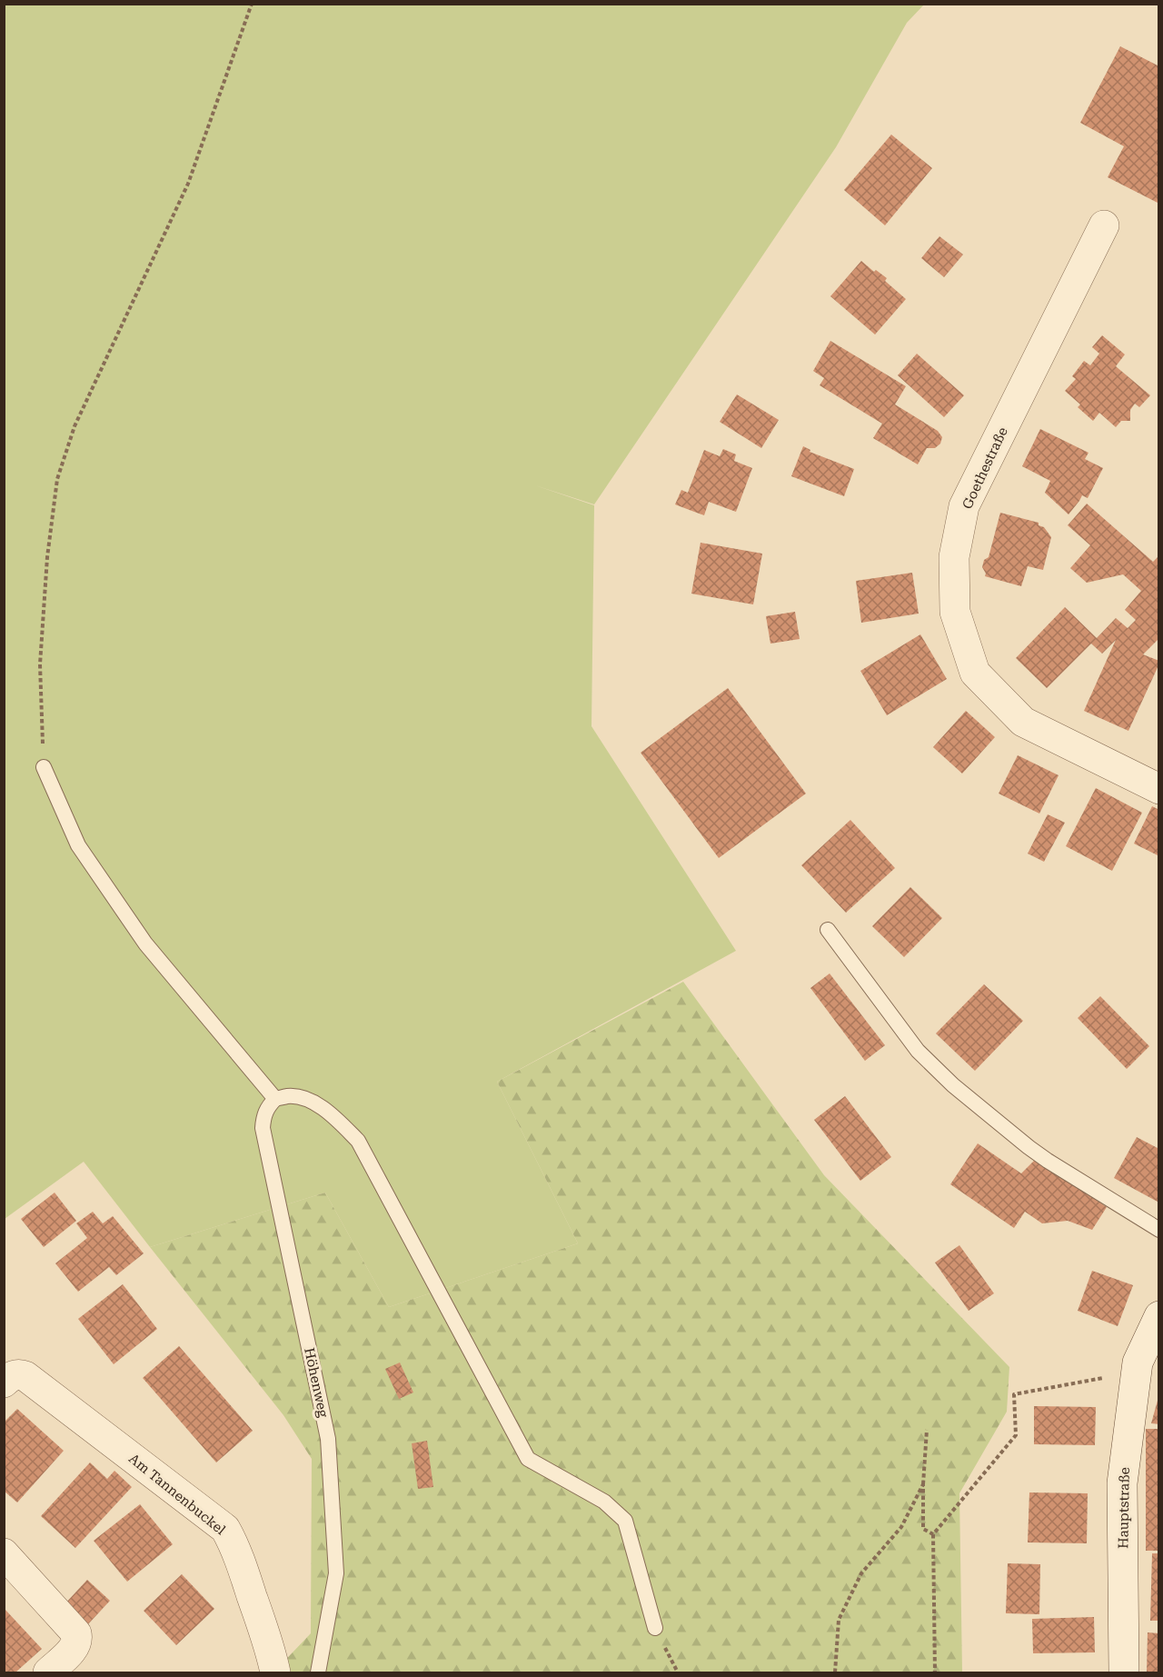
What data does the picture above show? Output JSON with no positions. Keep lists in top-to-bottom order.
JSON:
{
  "streets": {
    "street": ["Goethestraße", "Am Tannenbuckel", "Hauptstraße"],
    "lane": ["Höhenweg"]
  }
}
